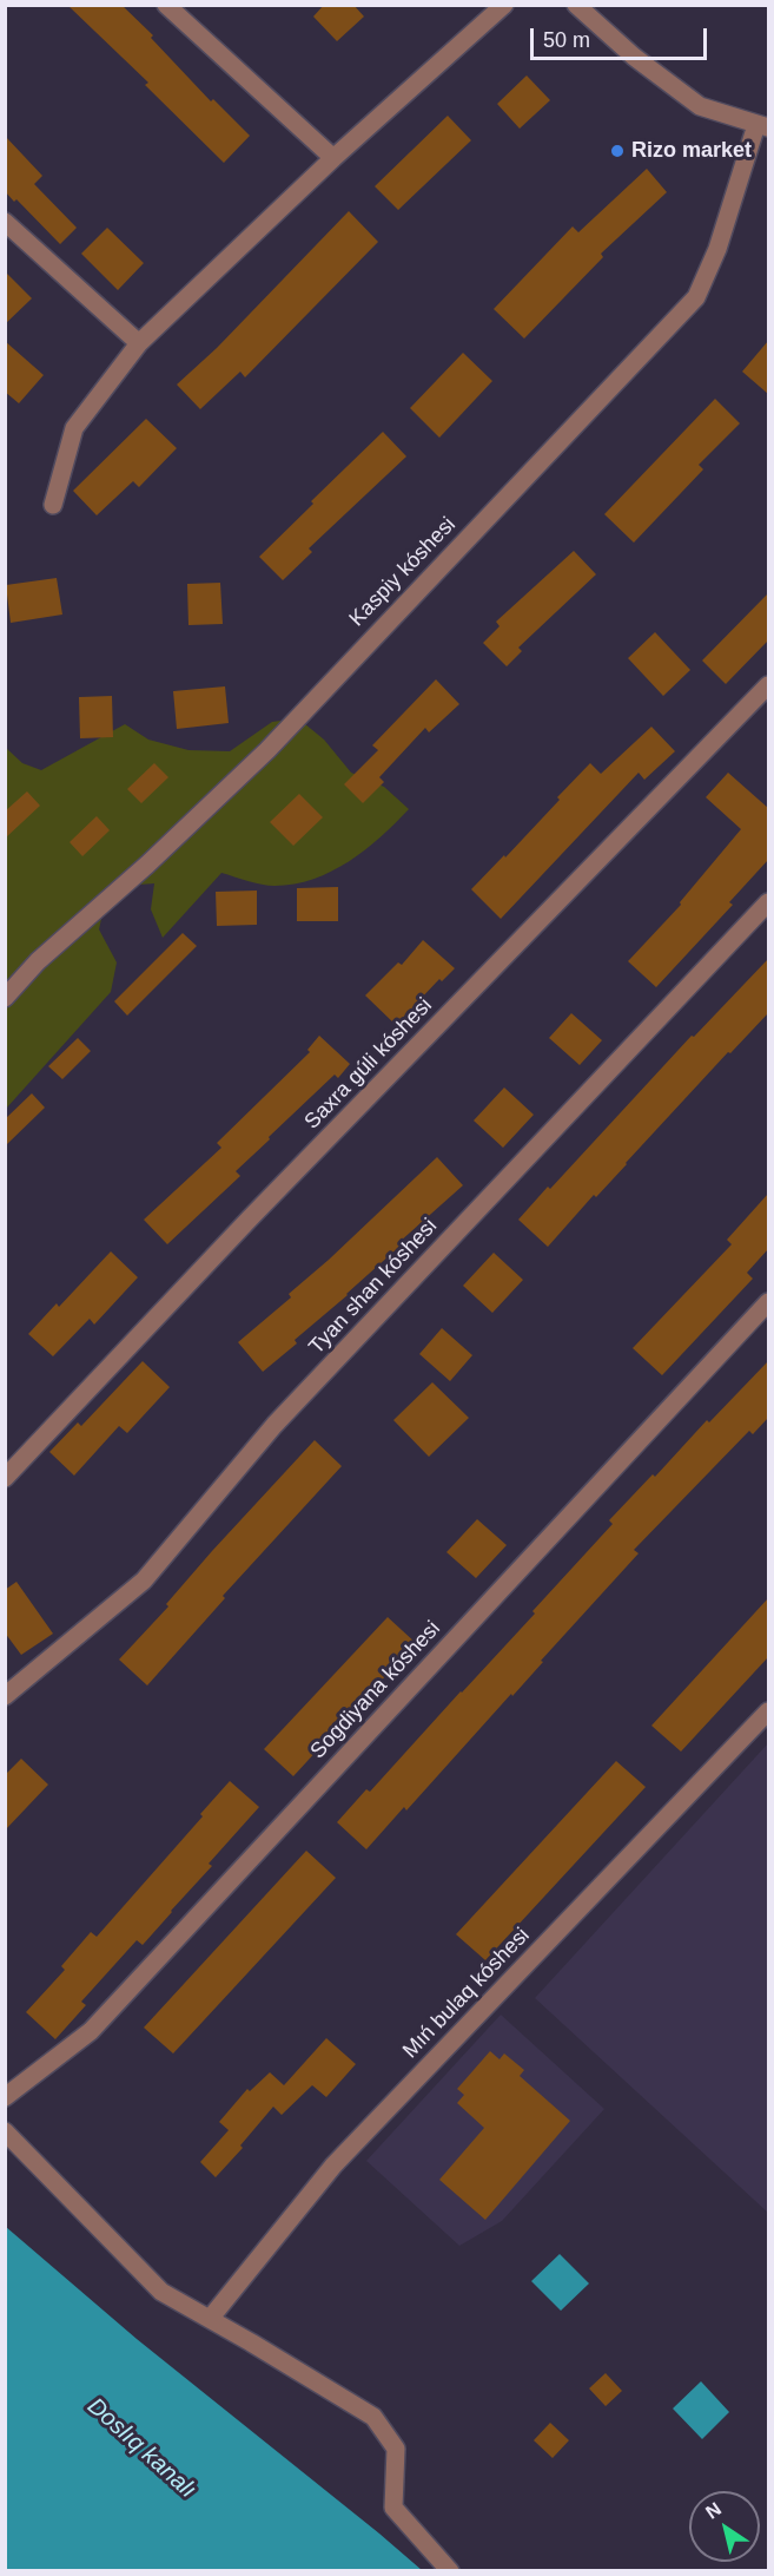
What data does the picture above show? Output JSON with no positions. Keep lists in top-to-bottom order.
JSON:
{
  "streets": {
    "street": [
      "Kaspiy kóshesi",
      "Saxra gúli kóshesi",
      "Tyan shan kóshesi",
      "Sogdiyana kóshesi",
      "Mıń bulaq kóshesi"
    ]
  },
  "water": ["Doslıq kanalı"],
  "places": ["Rizo market"],
  "scale_bar": "50 m",
  "north": "top left"
}
